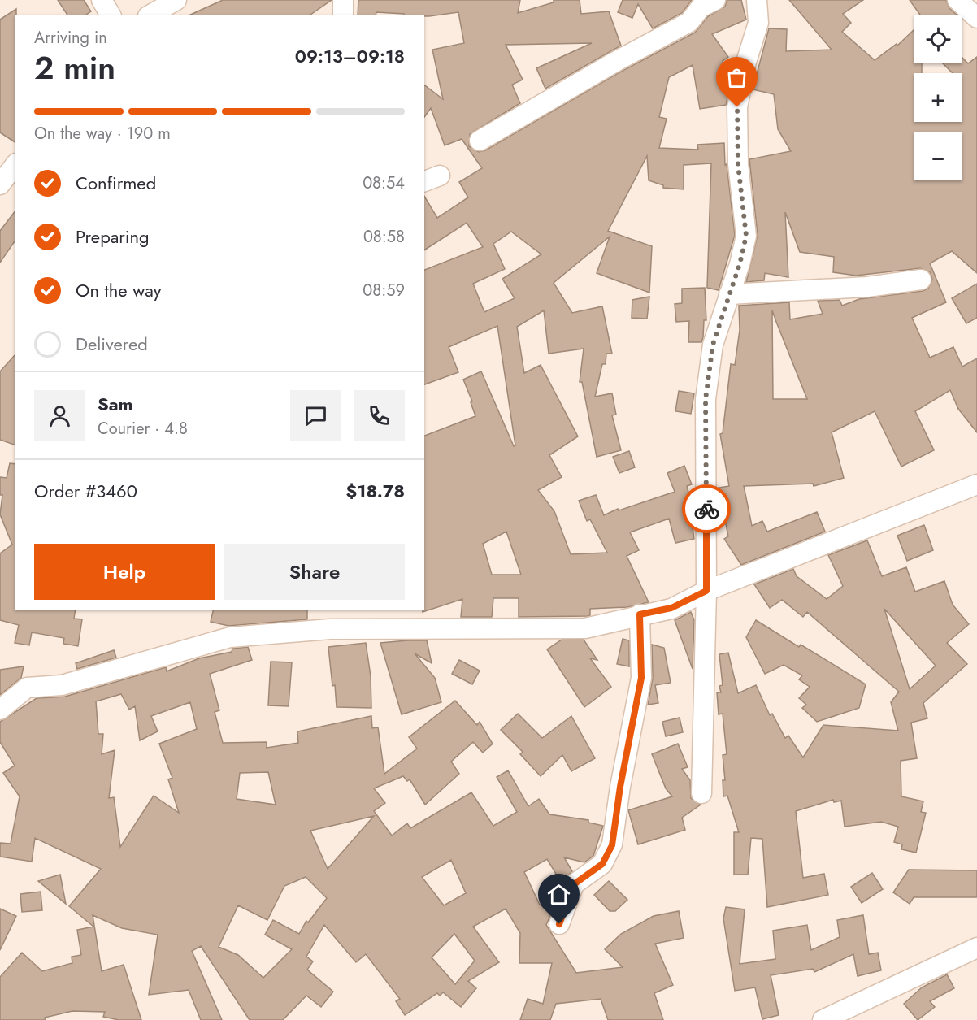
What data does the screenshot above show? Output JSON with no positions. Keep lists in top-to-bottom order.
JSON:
{
  "page": {
    "map_buttons": ["+", "−"],
    "heading": ["2 min", "Arriving in", "09:13–09:18"],
    "panel": [
      "Sam",
      "Courier · 4.8",
      "Order #3460",
      "$18.78"
    ],
    "bar": "On the way · 190 m",
    "list": [
      ["Confirmed", "08:54"],
      ["Preparing", "08:58"],
      ["On the way", "08:59"],
      "Delivered"
    ],
    "buttons": ["Help", "Share"]
  }
}
